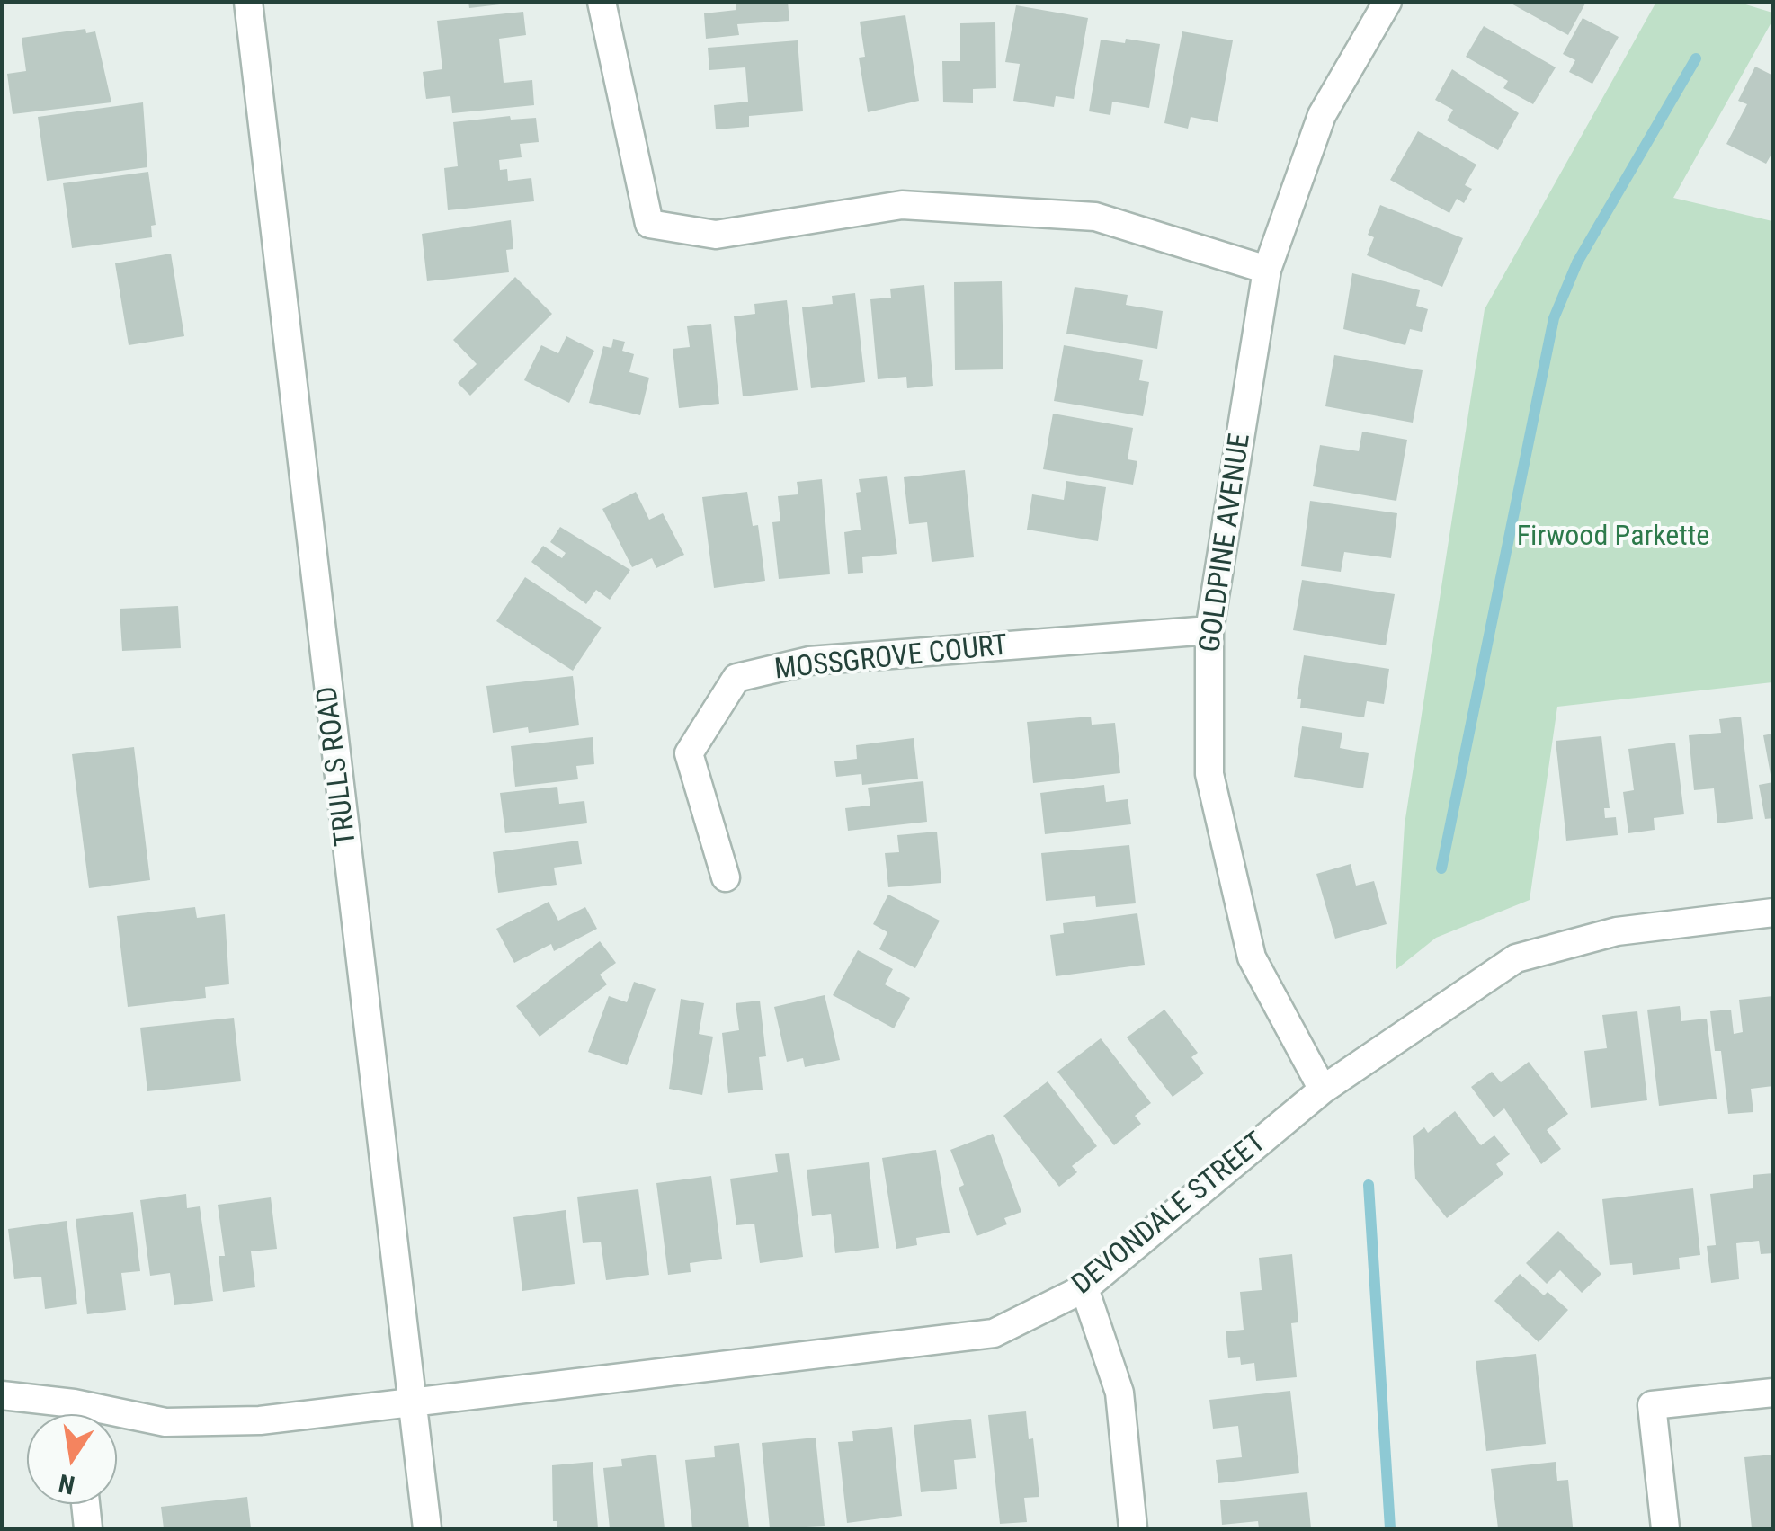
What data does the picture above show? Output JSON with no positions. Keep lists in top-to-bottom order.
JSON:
{
  "streets": {
    "street": [
      "GOLDPINE AVENUE",
      "MOSSGROVE COURT",
      "TRULLS ROAD",
      "DEVONDALE STREET"
    ]
  },
  "crossings": [
    ["GOLDPINE AVENUE", "MOSSGROVE COURT"],
    ["GOLDPINE AVENUE", "DEVONDALE STREET"],
    ["TRULLS ROAD", "DEVONDALE STREET"]
  ],
  "parks": ["Firwood Parkette"],
  "north": "bottom"
}
